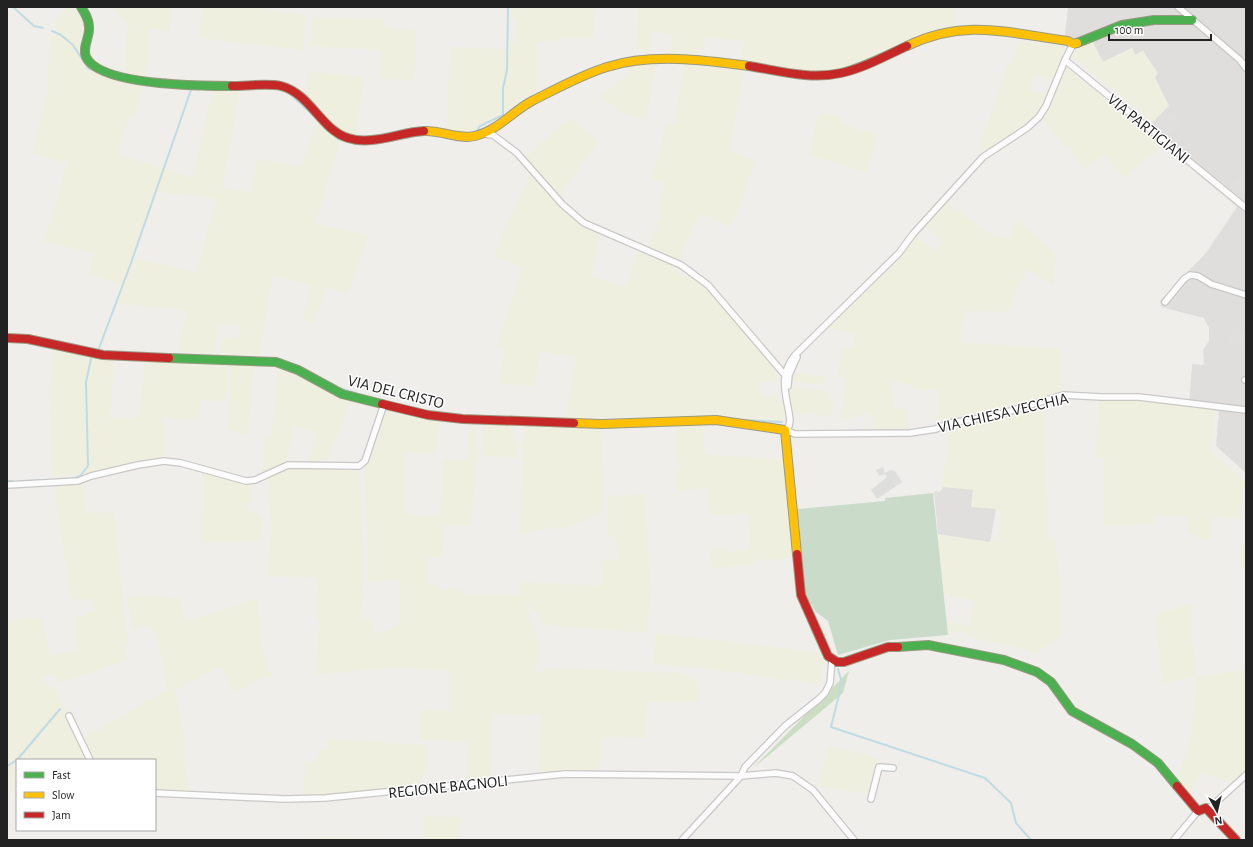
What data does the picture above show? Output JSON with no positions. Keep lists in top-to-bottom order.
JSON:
{
  "streets": {
    "street": [
      "VIA PARTIGIANI",
      "VIA DEL CRISTO",
      "VIA CHIESA VECCHIA",
      "REGIONE BAGNOLI"
    ]
  },
  "crossings": [
    ["VIA DEL CRISTO", "VIA CHIESA VECCHIA"]
  ],
  "legend": ["Fast", "Slow", "Jam"],
  "scale_bar": "100 m",
  "north": "bottom"
}
